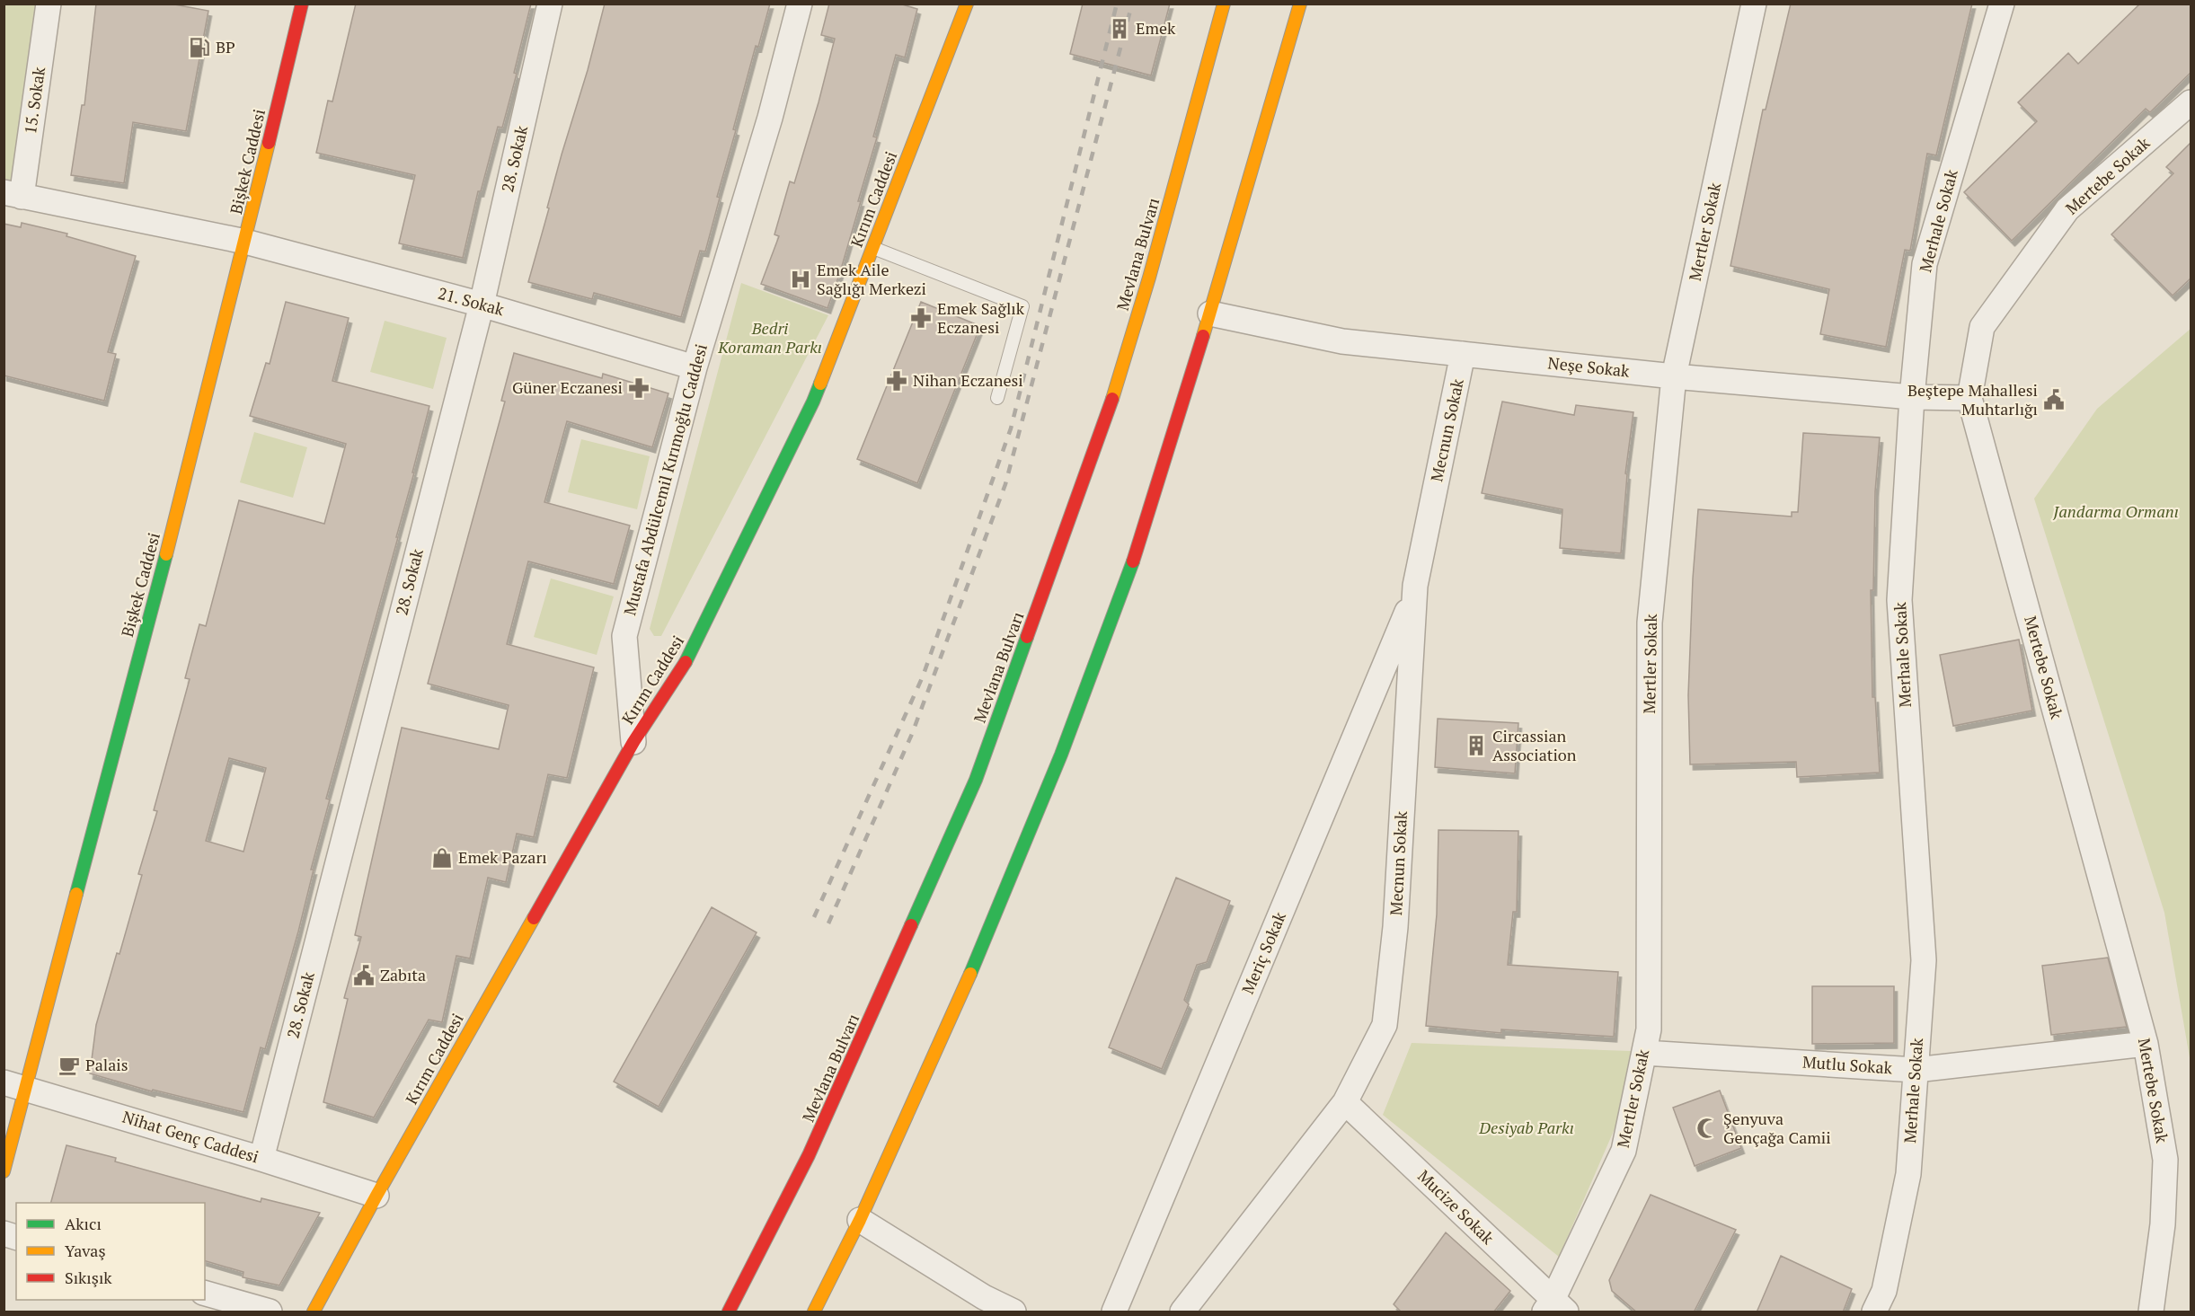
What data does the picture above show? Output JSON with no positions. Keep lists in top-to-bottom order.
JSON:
{
  "streets": {
    "main road": ["Bişkek Caddesi", "Kırım Caddesi", "Mevlana Bulvarı"],
    "street": [
      "15. Sokak",
      "28. Sokak",
      "Mertebe Sokak",
      "Merhale Sokak",
      "Mertler Sokak",
      "21. Sokak",
      "Neşe Sokak",
      "Mecnun Sokak",
      "Mustafa Abdülcemil Kırımoğlu Caddesi",
      "Meriç Sokak",
      "Mutlu Sokak",
      "Nihat Genç Caddesi",
      "Mucize Sokak"
    ]
  },
  "crossings": [
    ["15. Sokak", "21. Sokak"],
    ["28. Sokak", "21. Sokak"],
    ["28. Sokak", "Nihat Genç Caddesi"],
    ["Bişkek Caddesi", "21. Sokak"],
    ["Bişkek Caddesi", "Nihat Genç Caddesi"],
    ["Mertebe Sokak", "Neşe Sokak"],
    ["Mertebe Sokak", "Mutlu Sokak"],
    ["Kırım Caddesi", "Mustafa Abdülcemil Kırımoğlu Caddesi"],
    ["Kırım Caddesi", "Nihat Genç Caddesi"],
    ["Merhale Sokak", "Neşe Sokak"],
    ["Merhale Sokak", "Mutlu Sokak"],
    ["Mertler Sokak", "Neşe Sokak"],
    ["Mertler Sokak", "Mutlu Sokak"],
    ["Mertler Sokak", "Mucize Sokak"],
    ["21. Sokak", "Mustafa Abdülcemil Kırımoğlu Caddesi"],
    ["Neşe Sokak", "Mecnun Sokak"],
    ["Mecnun Sokak", "Meriç Sokak"],
    ["Mecnun Sokak", "Mucize Sokak"]
  ],
  "parks": ["Bedri Koraman Parkı", "Jandarma Ormanı", "Desiyab Parkı"],
  "places": {
    "building": ["Emek", "Circassian Association"],
    "fuel station": ["BP"],
    "hospital": ["Emek Aile Sağlığı Merkezi"],
    "pharmacy": ["Emek Sağlık Eczanesi", "Nihan Eczanesi", "Güner Eczanesi"],
    "public building": ["Beştepe Mahallesi Muhtarlığı", "Zabıta"],
    "shop": ["Emek Pazarı"],
    "cafe": ["Palais"],
    "mosque": ["Şenyuva Gençağa Camii"]
  },
  "legend": ["Akıcı", "Yavaş", "Sıkışık"]
}
